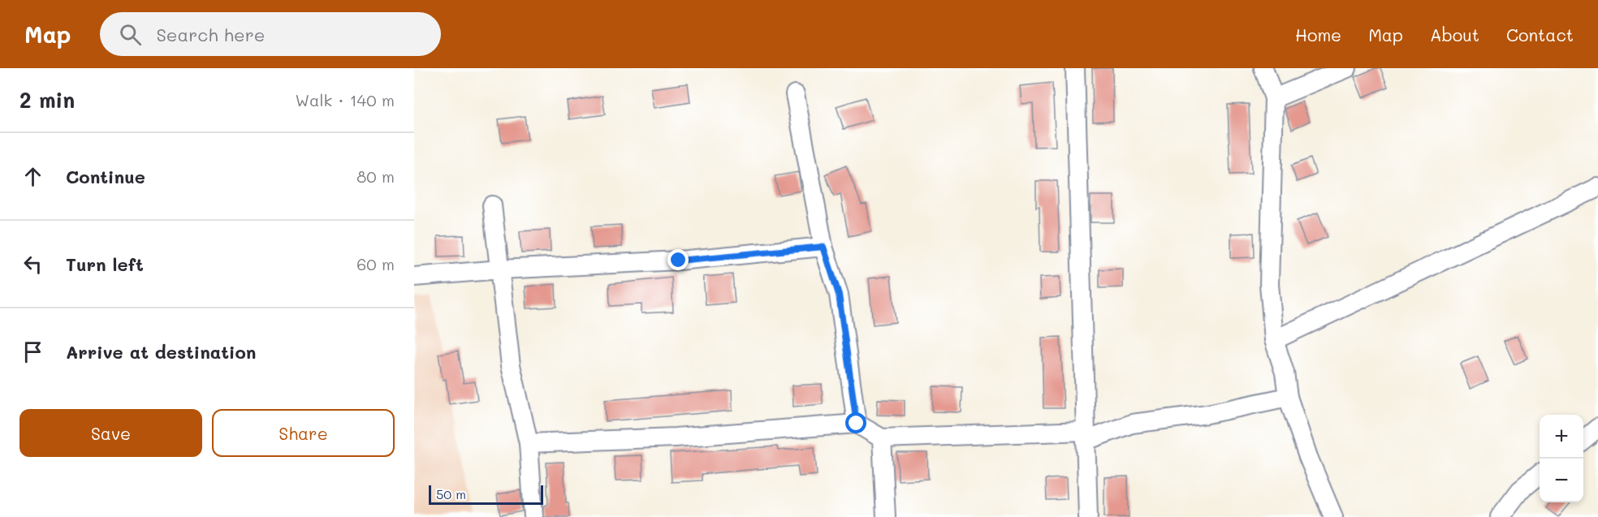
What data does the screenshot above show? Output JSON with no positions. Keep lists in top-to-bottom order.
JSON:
{
  "scale_bar": "50 m",
  "page": {
    "header": "Map",
    "search": "Search here",
    "nav": [
      "Home",
      "Map",
      "About",
      "Contact"
    ],
    "heading": ["2 min", "Walk · 140 m"],
    "list": [
      ["Continue", "80 m"],
      ["Turn left", "60 m"],
      "Arrive at destination"
    ],
    "buttons": ["Save", "Share"],
    "map_buttons": ["+", "−"],
    "scale": "50 m"
  }
}
